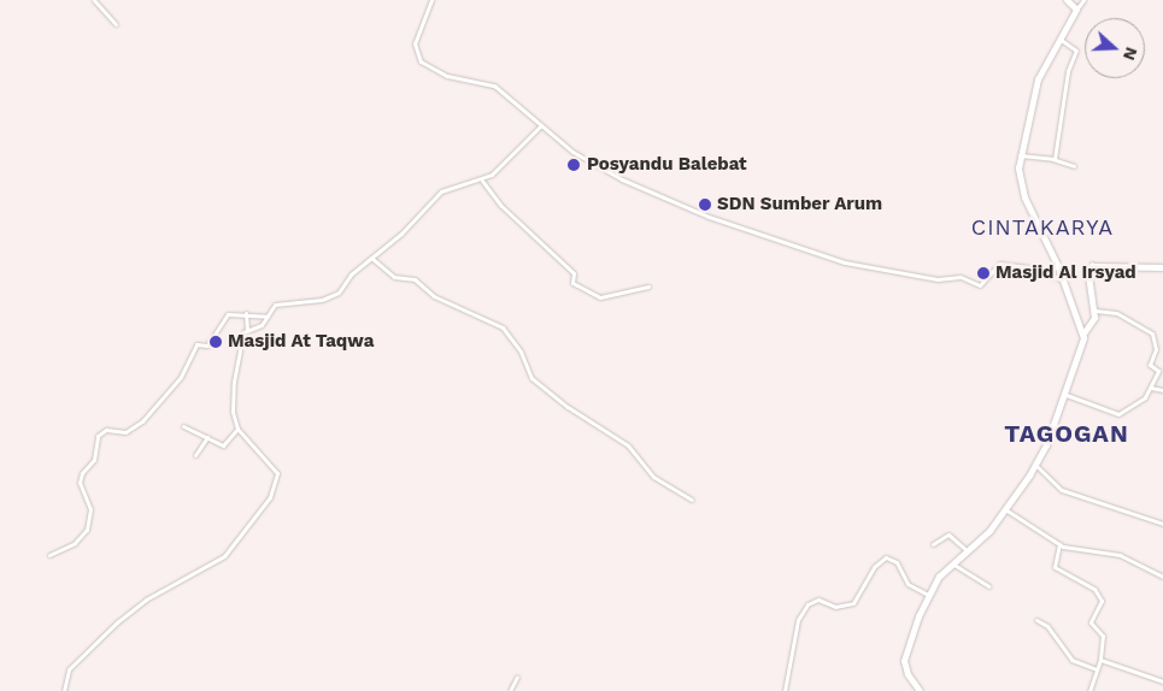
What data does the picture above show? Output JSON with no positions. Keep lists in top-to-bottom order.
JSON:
{
  "districts": ["CINTAKARYA", "TAGOGAN"],
  "places": [
    "Posyandu Balebat",
    "SDN Sumber Arum",
    "Masjid Al Irsyad",
    "Masjid At Taqwa"
  ],
  "north": "right"
}
